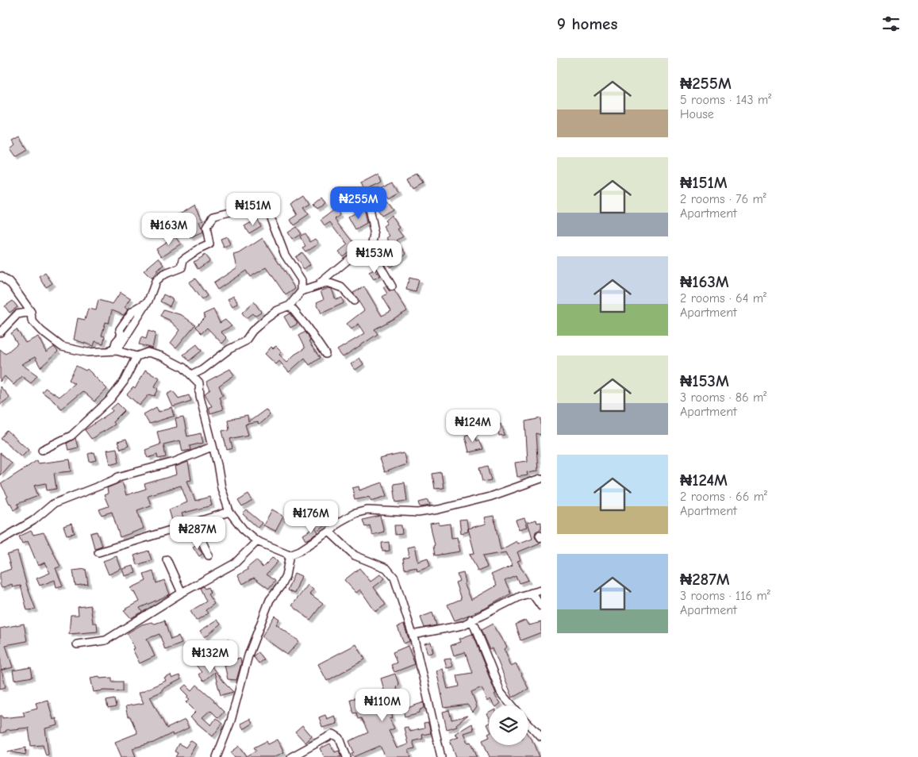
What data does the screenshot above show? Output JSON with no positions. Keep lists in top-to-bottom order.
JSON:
{
  "page": {
    "heading": "9 homes",
    "list": [
      {
        "name": "₦255M",
        "note": "5 rooms · 143 m² · House"
      },
      {
        "name": "₦151M",
        "note": "2 rooms · 76 m² · Apartment"
      },
      {
        "name": "₦163M",
        "note": "2 rooms · 64 m² · Apartment"
      },
      {
        "name": "₦153M",
        "note": "3 rooms · 86 m² · Apartment"
      },
      {
        "name": "₦124M",
        "note": "2 rooms · 66 m² · Apartment"
      },
      {
        "name": "₦287M",
        "note": "3 rooms · 116 m² · Apartment"
      }
    ],
    "price": [
      "₦255M",
      "₦151M",
      "₦163M",
      "₦153M",
      "₦124M",
      "₦176M",
      "₦287M",
      "₦132M",
      "₦110M"
    ]
  }
}
